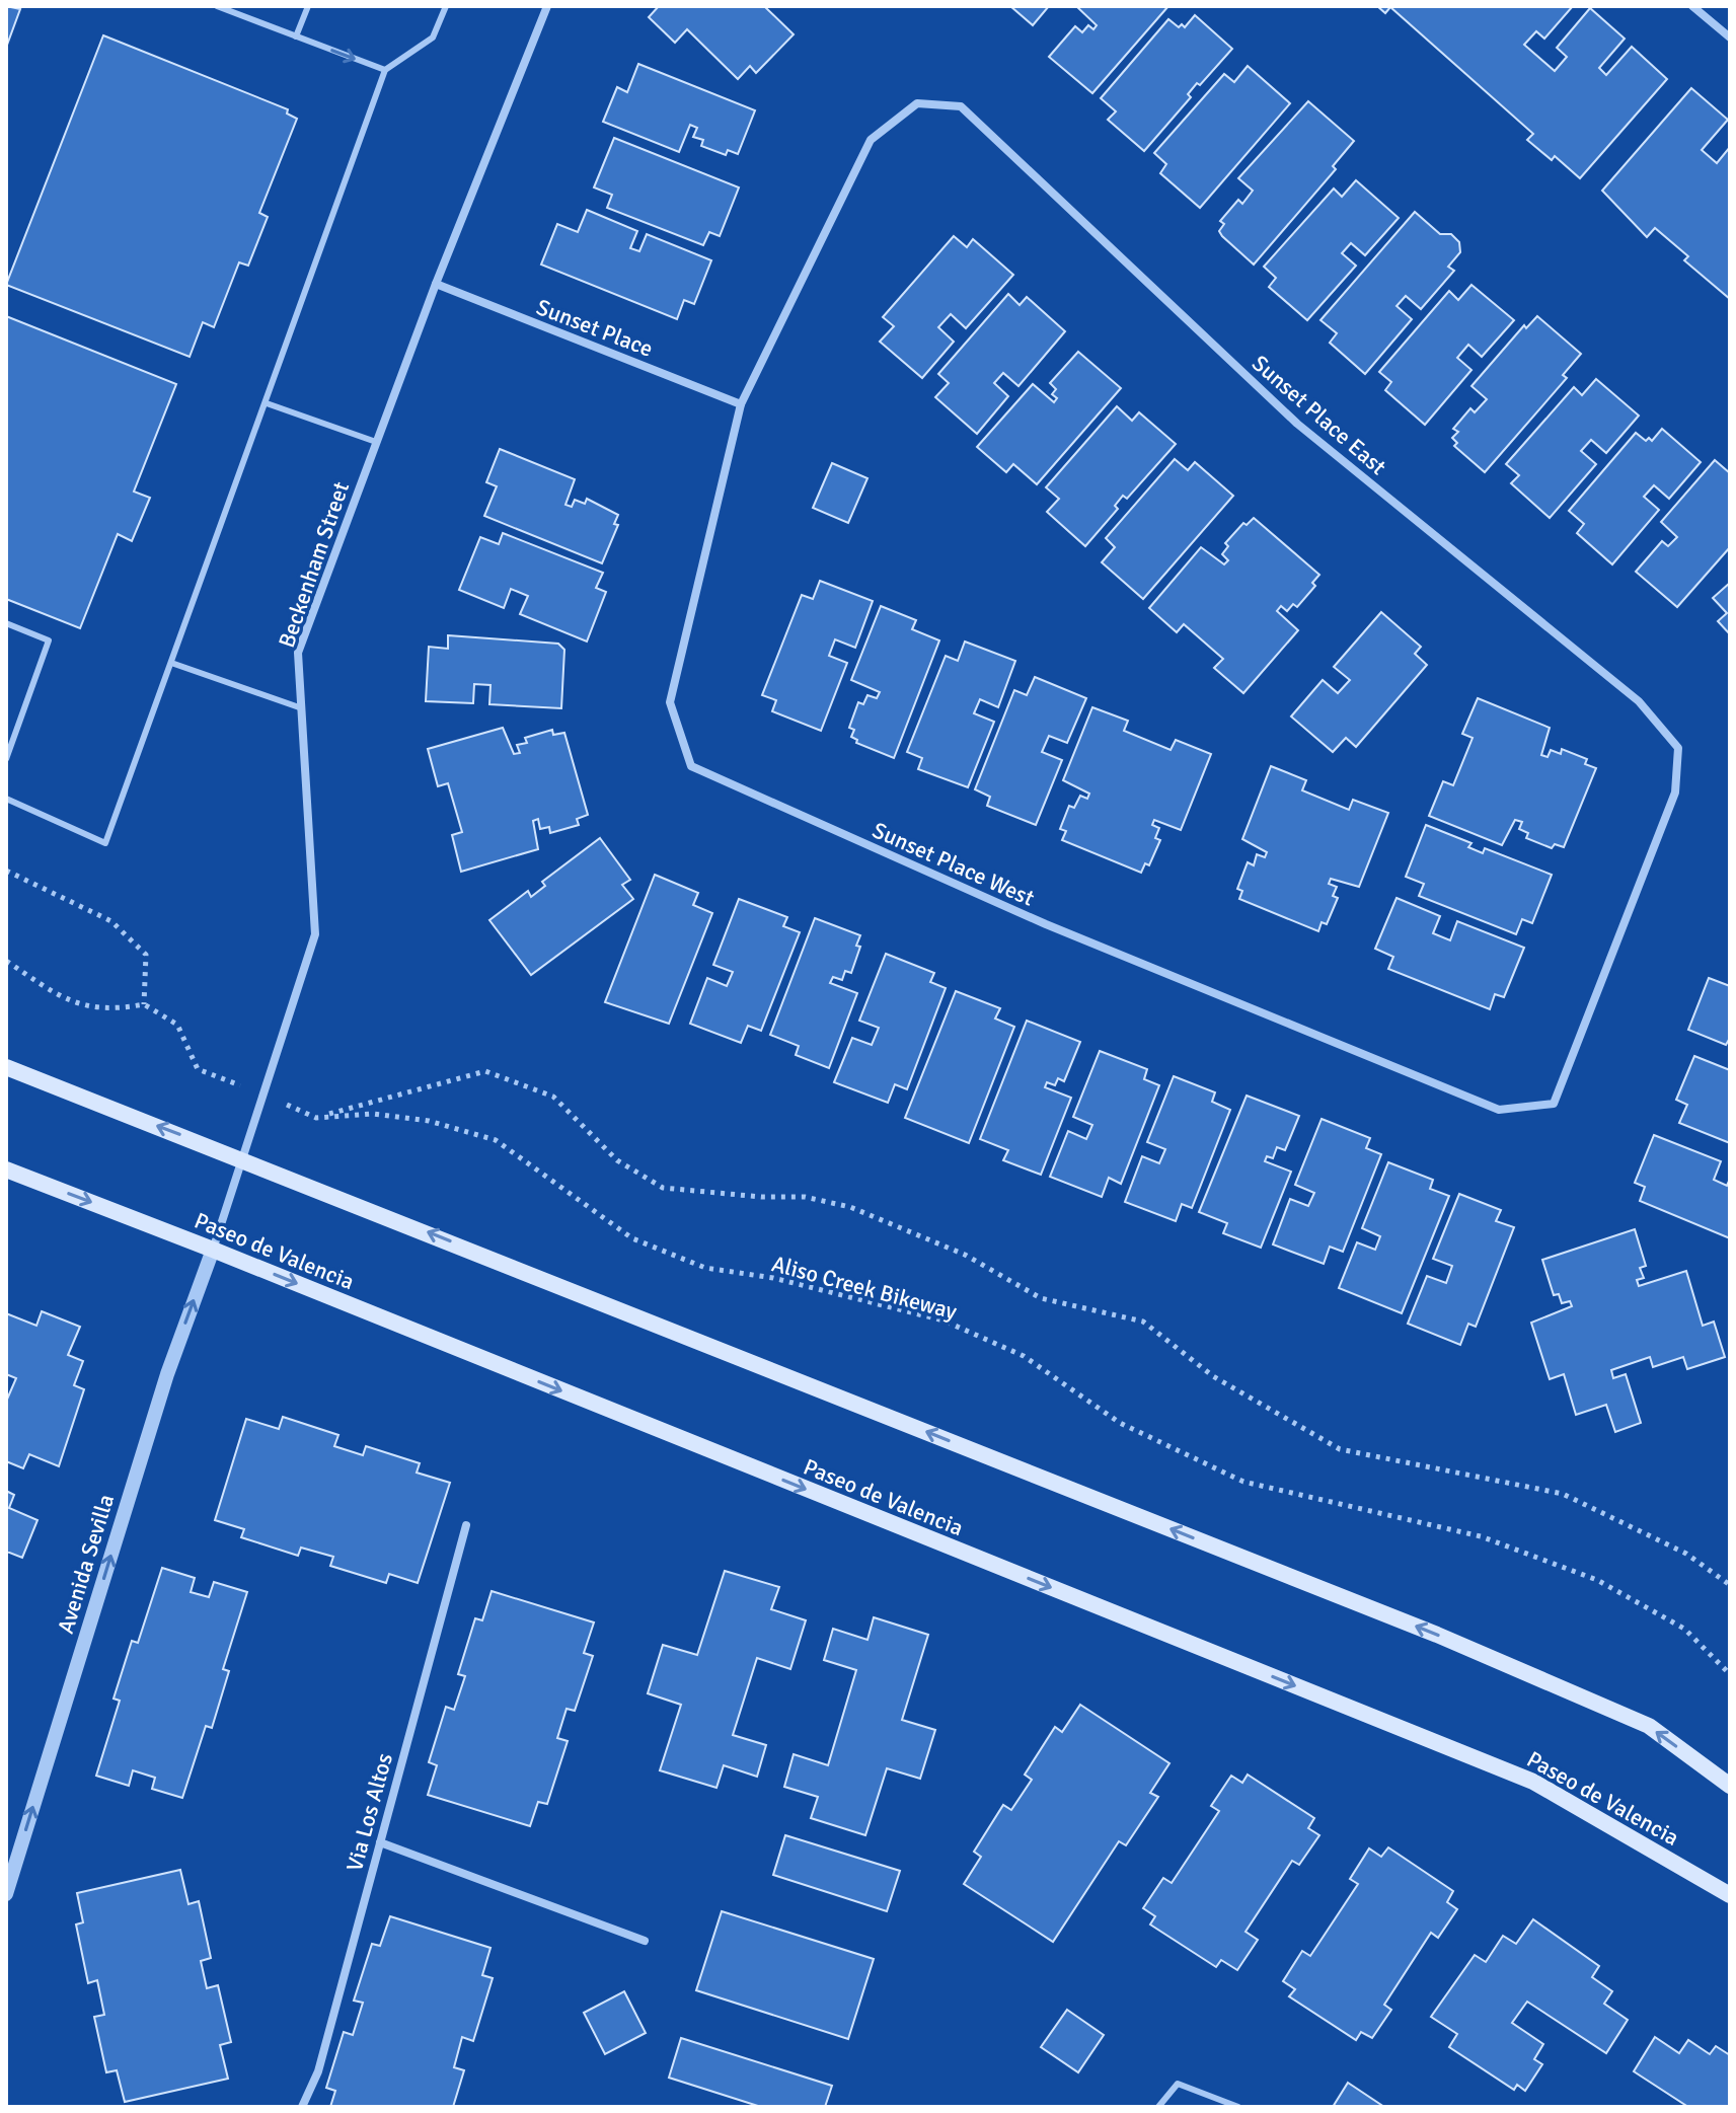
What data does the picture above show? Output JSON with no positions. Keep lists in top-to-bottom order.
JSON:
{
  "streets": {
    "main road": ["Paseo de Valencia"],
    "street": [
      "Sunset Place",
      "Sunset Place East",
      "Beckenham Street",
      "Sunset Place West",
      "Avenida Sevilla",
      "Via Los Altos"
    ],
    "path": ["Aliso Creek Bikeway"]
  },
  "crossings": [
    ["Sunset Place", "Sunset Place East"],
    ["Sunset Place", "Beckenham Street"],
    ["Sunset Place", "Sunset Place West"],
    ["Sunset Place East", "Sunset Place West"],
    ["Beckenham Street", "Paseo de Valencia"],
    ["Beckenham Street", "Aliso Creek Bikeway"],
    ["Beckenham Street", "Avenida Sevilla"],
    ["Paseo de Valencia", "Avenida Sevilla"]
  ],
  "one_way": ["Avenida Sevilla"]
}
